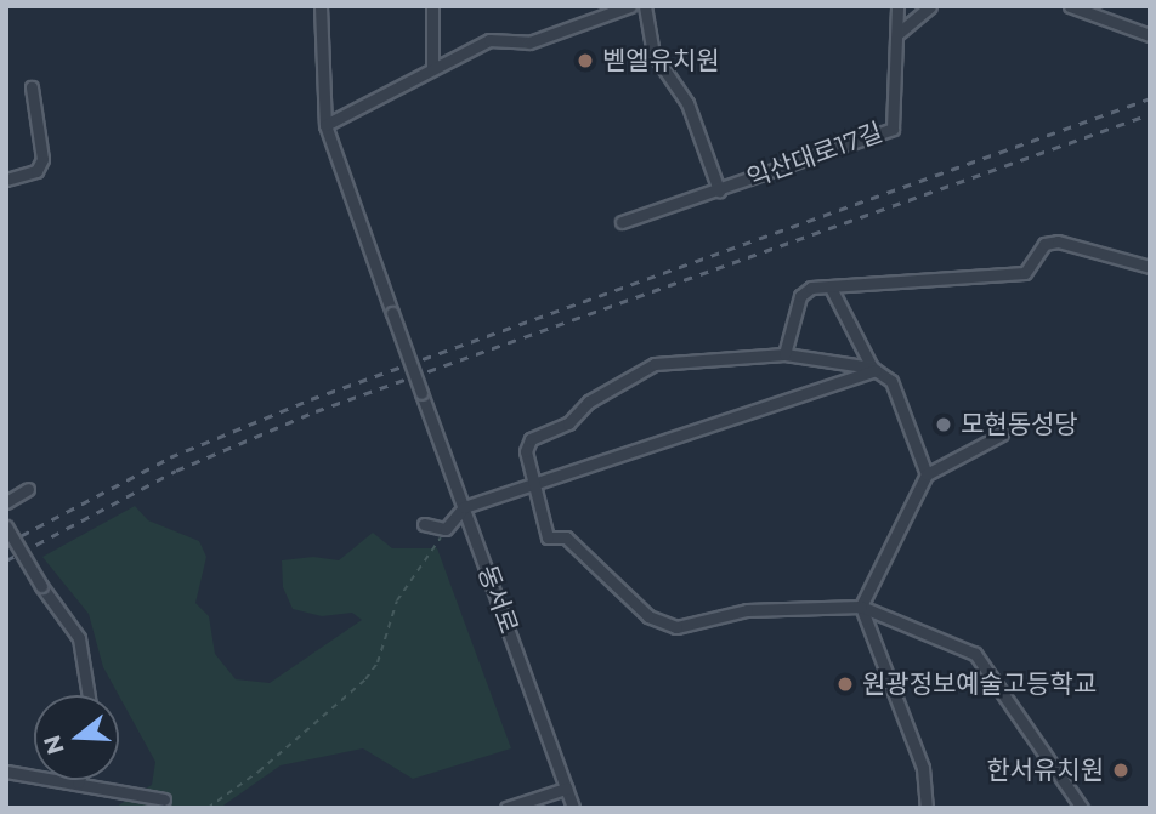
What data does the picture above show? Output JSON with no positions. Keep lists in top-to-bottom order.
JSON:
{
  "streets": {
    "street": ["익산대로17길", "동서로"]
  },
  "places": [
    "벧엘유치원",
    "모현동성당",
    "원광정보예술고등학교",
    "한서유치원"
  ],
  "north": "left"
}
